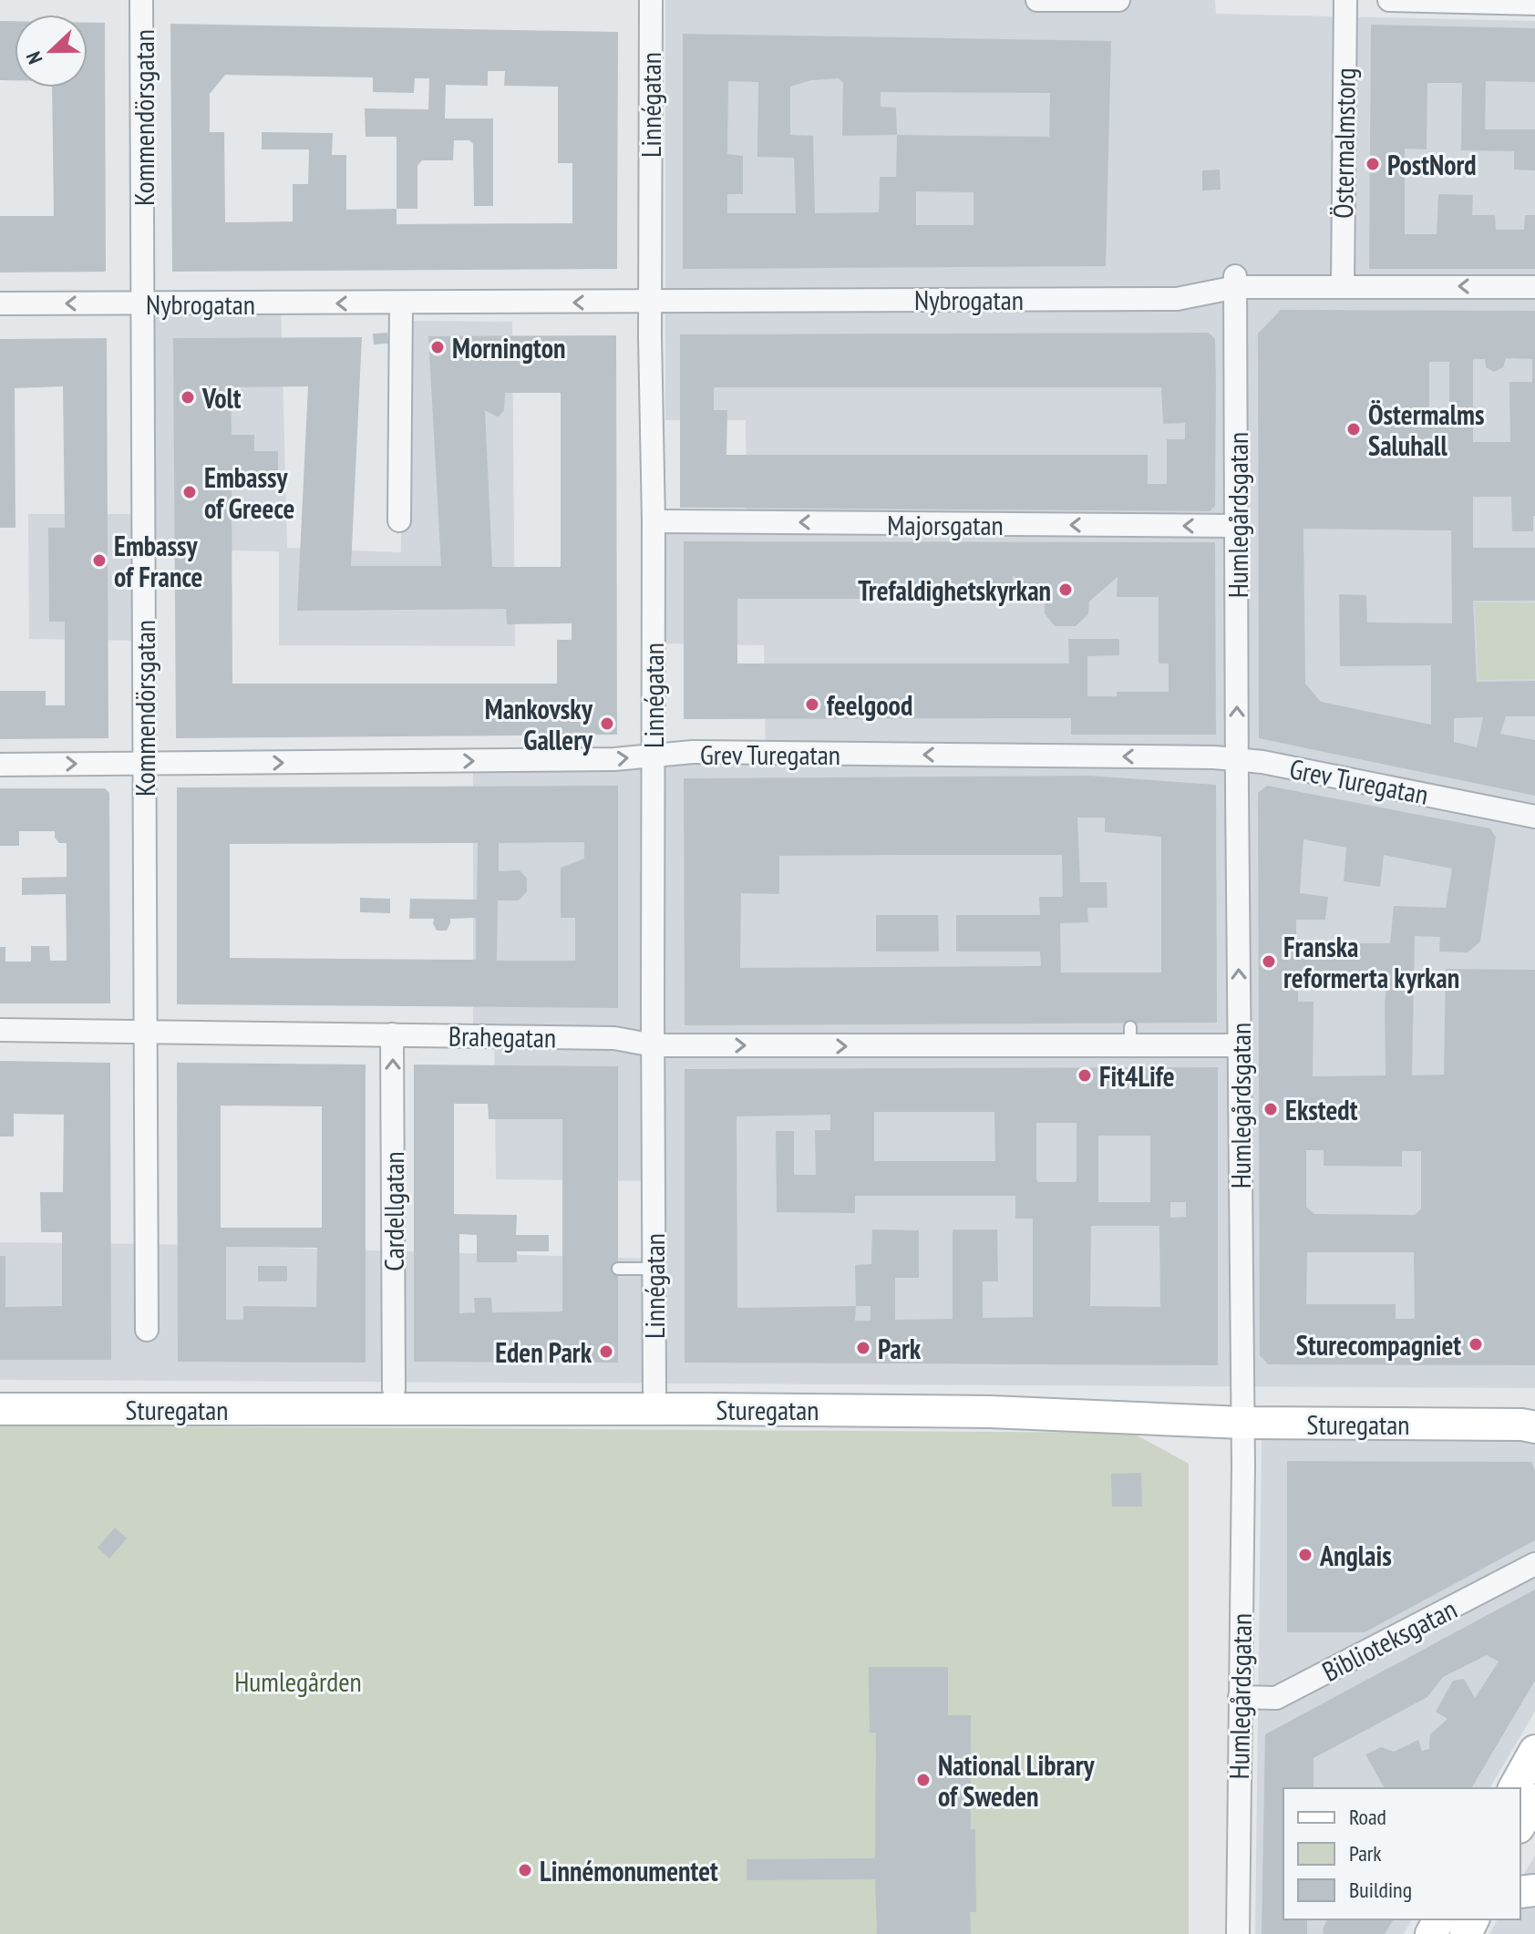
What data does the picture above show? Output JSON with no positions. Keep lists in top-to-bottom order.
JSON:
{
  "streets": {
    "street": [
      "Linnégatan",
      "Kommendörsgatan",
      "Östermalmstorg",
      "Nybrogatan",
      "Humlegårdsgatan",
      "Majorsgatan",
      "Grev Turegatan",
      "Brahegatan",
      "Cardellgatan",
      "Sturegatan",
      "Biblioteksgatan"
    ]
  },
  "crossings": [
    ["Linnégatan", "Nybrogatan"],
    ["Linnégatan", "Majorsgatan"],
    ["Linnégatan", "Grev Turegatan"],
    ["Linnégatan", "Brahegatan"],
    ["Linnégatan", "Sturegatan"],
    ["Kommendörsgatan", "Nybrogatan"],
    ["Kommendörsgatan", "Grev Turegatan"],
    ["Kommendörsgatan", "Brahegatan"],
    ["Östermalmstorg", "Nybrogatan"],
    ["Nybrogatan", "Humlegårdsgatan"],
    ["Humlegårdsgatan", "Majorsgatan"],
    ["Humlegårdsgatan", "Grev Turegatan"],
    ["Humlegårdsgatan", "Brahegatan"],
    ["Humlegårdsgatan", "Sturegatan"],
    ["Humlegårdsgatan", "Biblioteksgatan"],
    ["Brahegatan", "Cardellgatan"],
    ["Cardellgatan", "Sturegatan"]
  ],
  "one_way": [
    "Nybrogatan",
    "Majorsgatan",
    "Brahegatan",
    "Cardellgatan"
  ],
  "parks": ["Humlegården"],
  "places": [
    "PostNord",
    "Mornington",
    "Volt",
    "Östermalms Saluhall",
    "Embassy of Greece",
    "Embassy of France",
    "Trefaldighetskyrkan",
    "feelgood",
    "Mankovsky Gallery",
    "Franska reformerta kyrkan",
    "Fit4Life",
    "Ekstedt",
    "Sturecompagniet",
    "Park",
    "Eden Park",
    "Anglais",
    "National Library of Sweden",
    "Linnémonumentet"
  ],
  "legend": ["Road", "Park", "Building"],
  "north": "left"
}
